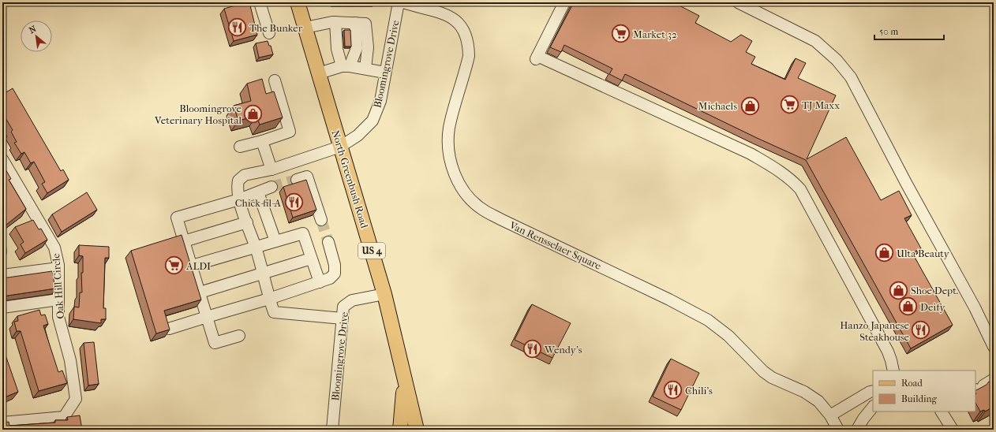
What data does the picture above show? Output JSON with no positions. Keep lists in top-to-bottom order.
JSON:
{
  "streets": {
    "main road": ["North Greenbush Road", "US 4"],
    "street": ["Bloomingrove Drive", "Van Rensselaer Square", "Oak Hill Circle"]
  },
  "crossings": [
    ["Bloomingrove Drive", "North Greenbush Road"]
  ],
  "places": {
    "restaurant": [
      "The Bunker",
      "Chick-fil-A",
      "Hanzo Japanese Steakhouse",
      "Wendy's",
      "Chili's"
    ],
    "supermarket": ["Market 32", "TJ Maxx", "ALDI"],
    "shop": [
      "Michaels",
      "Bloomingrove Veterinary Hospital",
      "Ulta Beauty",
      "Shoe Dept.",
      "Deify"
    ]
  },
  "legend": ["Road", "Building"],
  "scale_bar": "50 m",
  "north": "top left"
}
